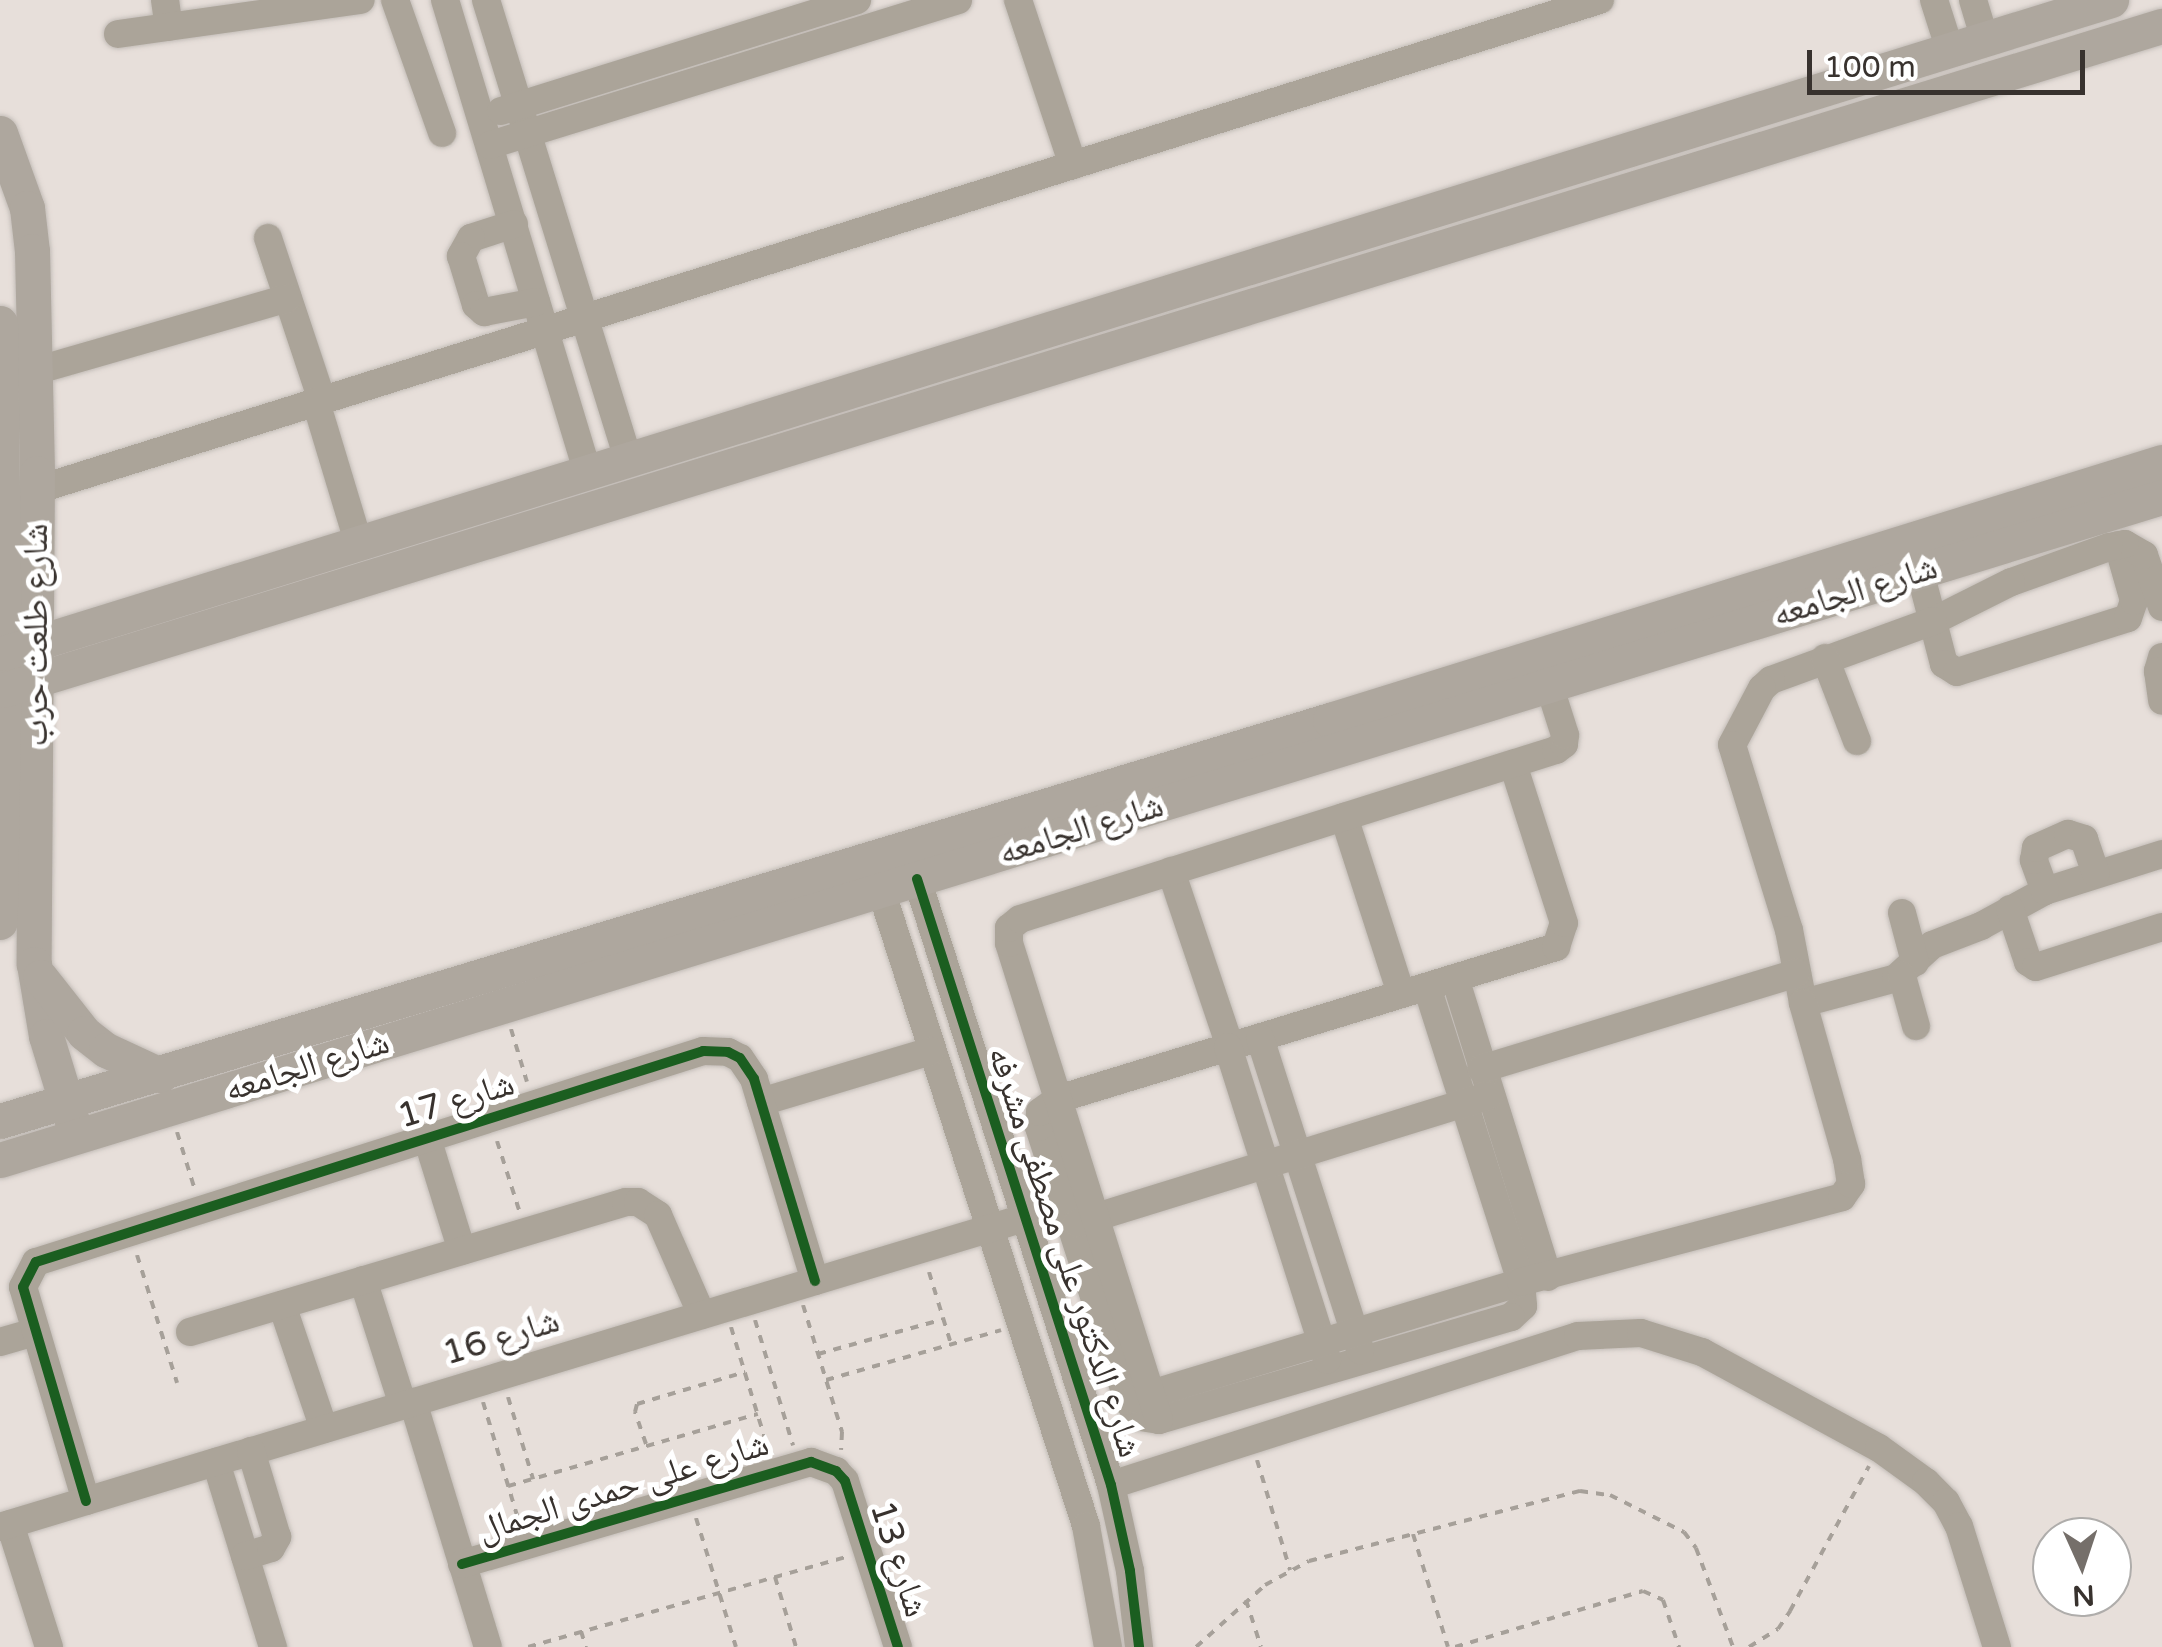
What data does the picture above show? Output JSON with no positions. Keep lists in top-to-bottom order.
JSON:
{
  "streets": {
    "main road": ["شارع الجامعه", "شارع طلعت حرب"],
    "street": [
      "شارع 17",
      "شارع الدكتور على مصطفى مشرفه",
      "شارع 16",
      "شارع على حمدى الجمال",
      "شارع 13"
    ]
  },
  "crossings": [
    ["شارع الجامعه", "شارع طلعت حرب"],
    ["شارع الجامعه", "شارع الدكتور على مصطفى مشرفه"],
    ["شارع 17", "شارع 16"],
    ["شارع الدكتور على مصطفى مشرفه", "شارع 16"],
    ["شارع على حمدى الجمال", "شارع 13"]
  ],
  "scale_bar": "100 m",
  "north": "bottom"
}
